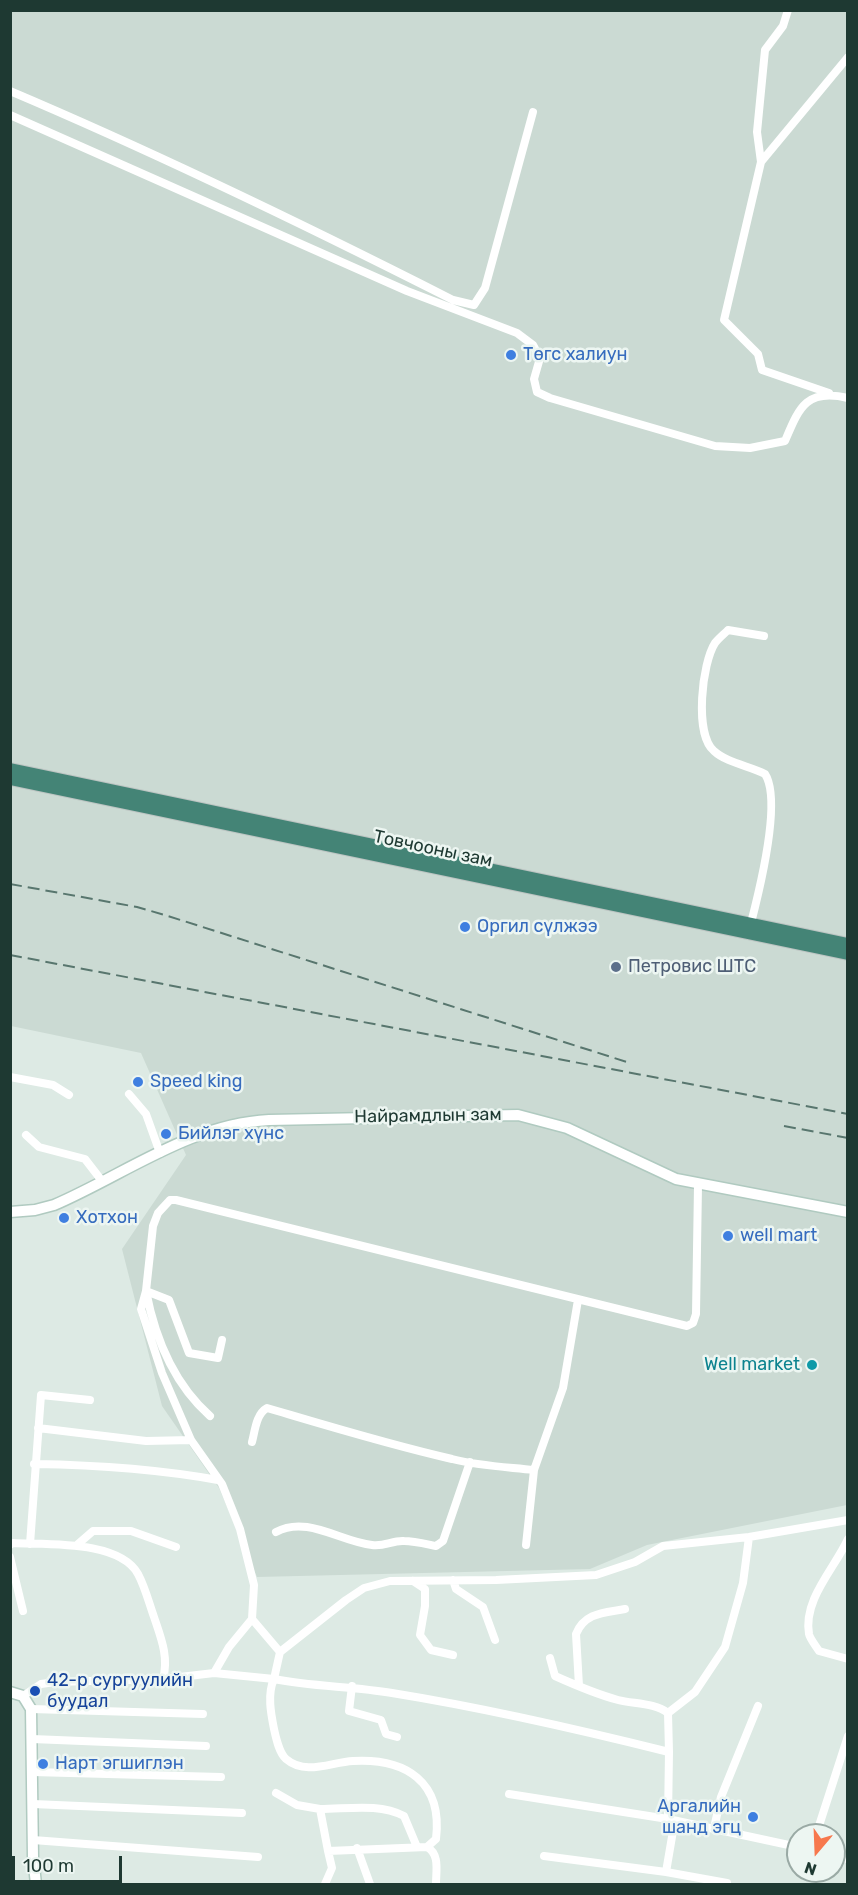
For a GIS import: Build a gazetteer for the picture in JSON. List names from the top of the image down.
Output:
{
  "streets": {
    "highway": ["Товчооны зам"],
    "main road": ["Найрамдлын зам"]
  },
  "places": [
    "Төгс халиун",
    "Оргил сүлжээ",
    "Петровис ШТС",
    "Speed king",
    "Бийлэг хүнс",
    "Хотхон",
    "well mart",
    "Well market",
    "42-р сургуулийн буудал",
    "Нарт эгшиглэн",
    "Аргалийн шанд эгц"
  ],
  "scale_bar": "100 m",
  "north": "bottom"
}
